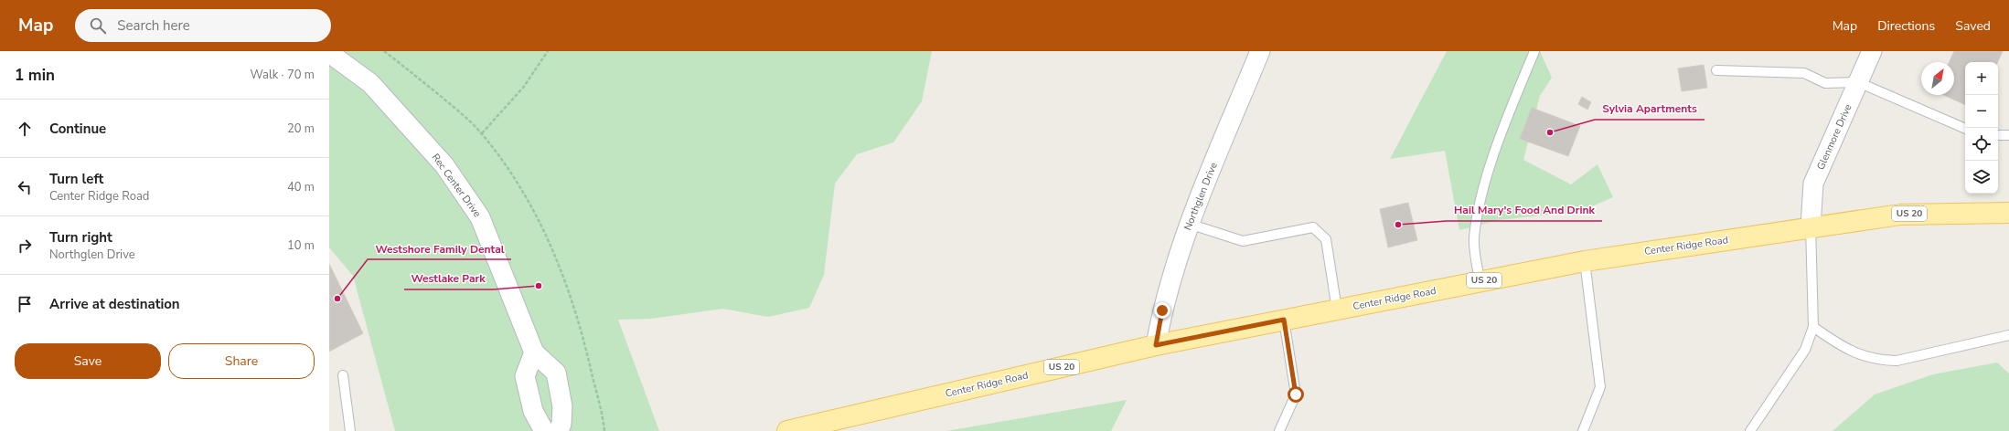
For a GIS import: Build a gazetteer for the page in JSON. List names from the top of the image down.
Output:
{
  "streets": {
    "main road": ["US 20", "Center Ridge Road"],
    "street": ["Glenmore Drive", "Rec Center Drive", "Northglen Drive"]
  },
  "crossings": [
    ["Glenmore Drive", "Center Ridge Road"],
    ["Northglen Drive", "Center Ridge Road"]
  ],
  "places": [
    "Sylvia Apartments",
    "Hail Mary's Food And Drink",
    "Westlake Park",
    "Westshore Family Dental"
  ],
  "north": "top right",
  "page": {
    "header": "Map",
    "search": "Search here",
    "nav": ["Map", "Directions", "Saved"],
    "heading": ["1 min", "Walk · 70 m"],
    "map_buttons": ["+", "−"],
    "list": [
      ["Continue", "20 m"],
      ["Turn left", "Center Ridge Road", "40 m"],
      ["Turn right", "Northglen Drive", "10 m"],
      "Arrive at destination"
    ],
    "buttons": ["Save", "Share"]
  }
}
